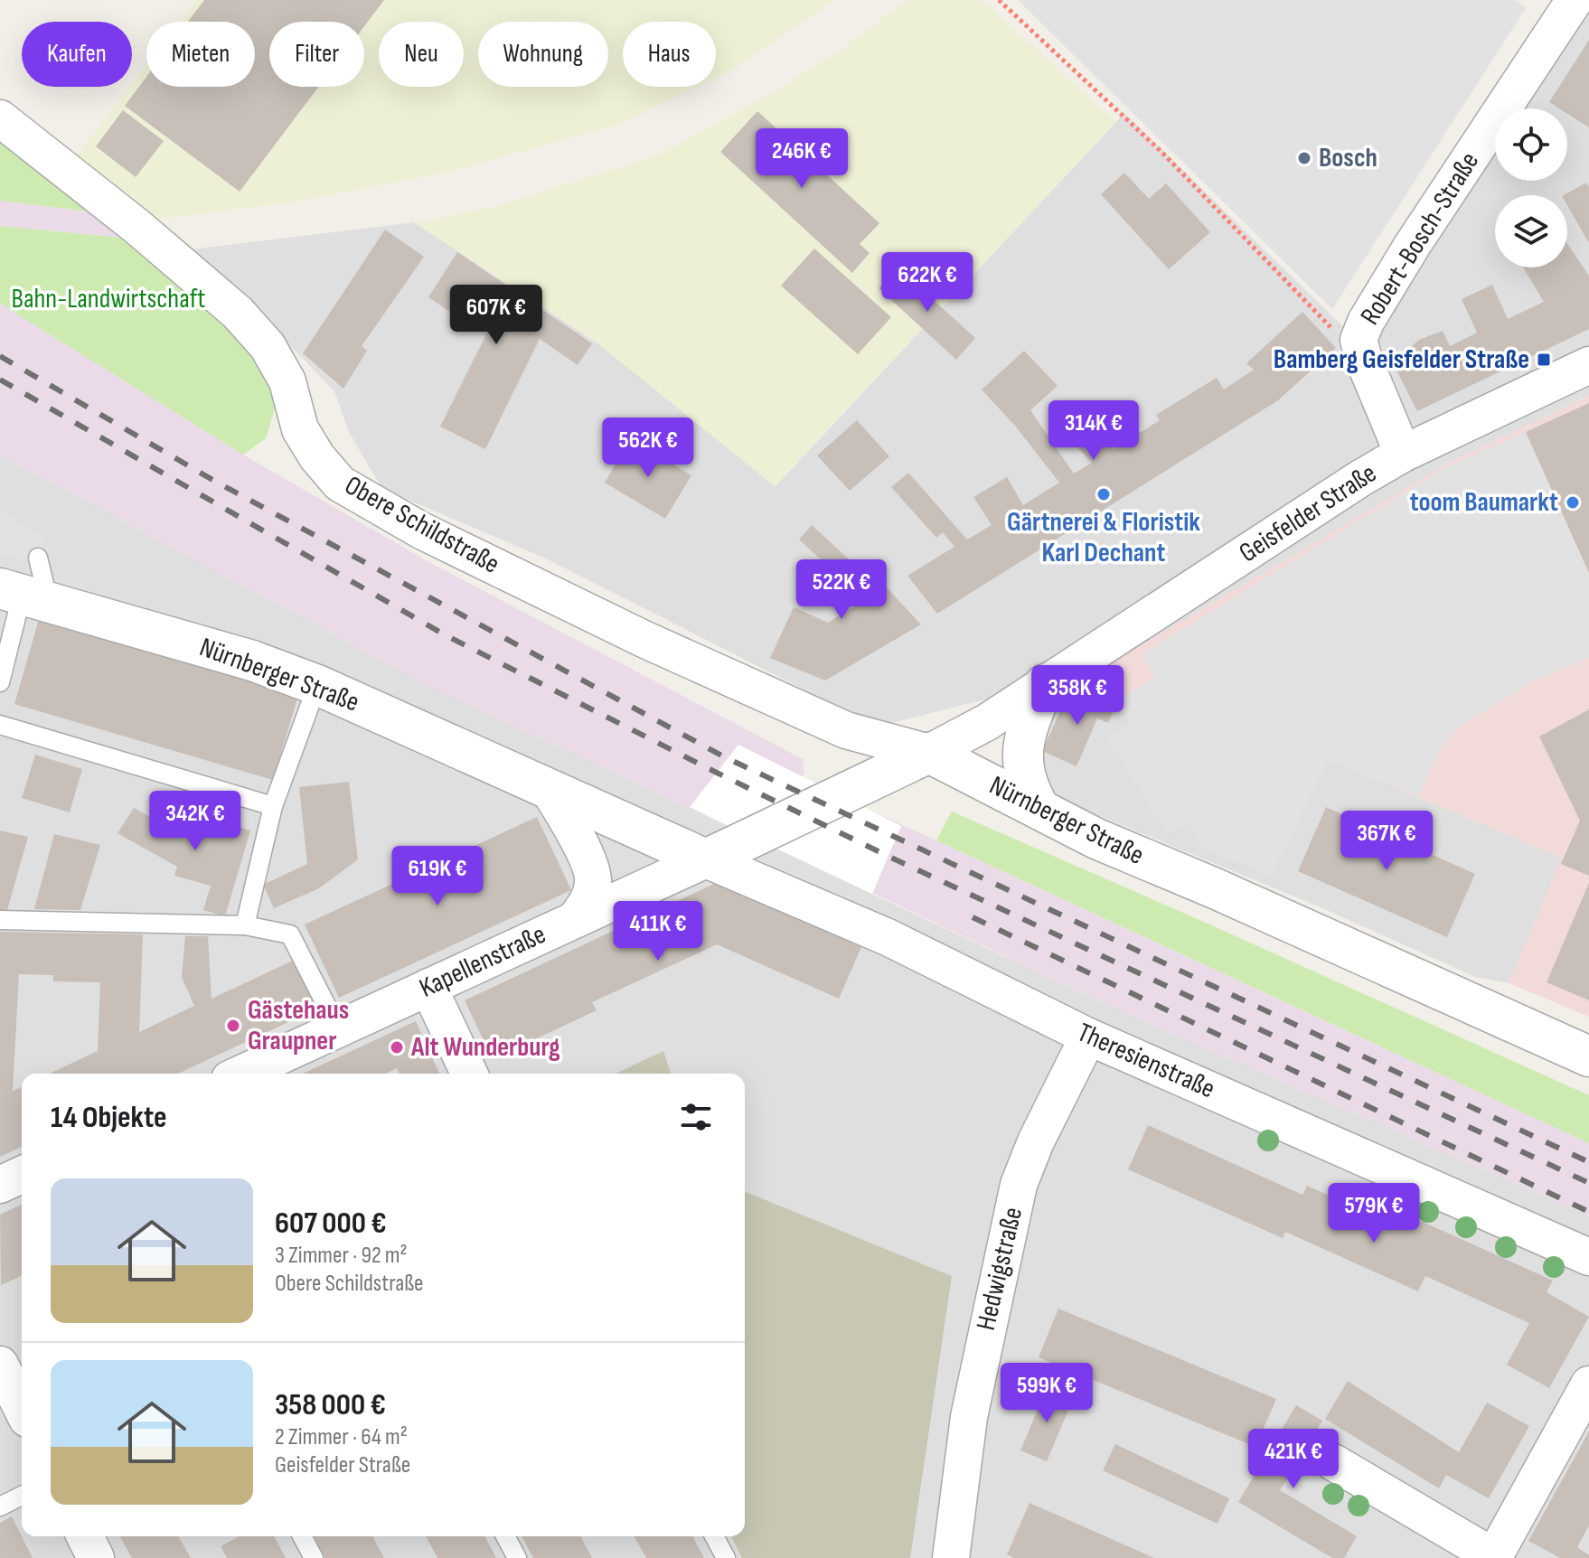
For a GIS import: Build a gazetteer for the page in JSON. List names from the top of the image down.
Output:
{
  "streets": {
    "street": [
      "Robert-Bosch-Straße",
      "Geisfelder Straße",
      "Obere Schildstraße",
      "Nürnberger Straße",
      "Kapellenstraße",
      "Theresienstraße",
      "Hedwigstraße"
    ]
  },
  "crossings": [
    ["Robert-Bosch-Straße", "Geisfelder Straße"],
    ["Geisfelder Straße", "Obere Schildstraße"],
    ["Geisfelder Straße", "Nürnberger Straße"],
    ["Obere Schildstraße", "Nürnberger Straße"],
    ["Nürnberger Straße", "Kapellenstraße"],
    ["Nürnberger Straße", "Theresienstraße"],
    ["Kapellenstraße", "Theresienstraße"],
    ["Theresienstraße", "Hedwigstraße"]
  ],
  "parks": ["Bahn-Landwirtschaft"],
  "places": {
    "other": [
      "Bosch",
      "Gärtnerei & Floristik Karl Dechant",
      "toom Baumarkt",
      "Gästehaus Graupner",
      "Alt Wunderburg"
    ],
    "transit": ["Bamberg Geisfelder Straße"]
  },
  "page": {
    "chip": [
      "Kaufen",
      "Mieten",
      "Filter",
      "Neu",
      "Wohnung",
      "Haus"
    ],
    "price": [
      "246K €",
      "622K €",
      "607K €",
      "314K €",
      "562K €",
      "522K €",
      "358K €",
      "342K €",
      "367K €",
      "619K €",
      "411K €",
      "579K €",
      "599K €",
      "421K €"
    ],
    "heading": "14 Objekte",
    "list": [
      {
        "name": "607 000 €",
        "note": "3 Zimmer · 92 m² · Obere Schildstraße"
      },
      {
        "name": "358 000 €",
        "note": "2 Zimmer · 64 m² · Geisfelder Straße"
      }
    ]
  }
}
